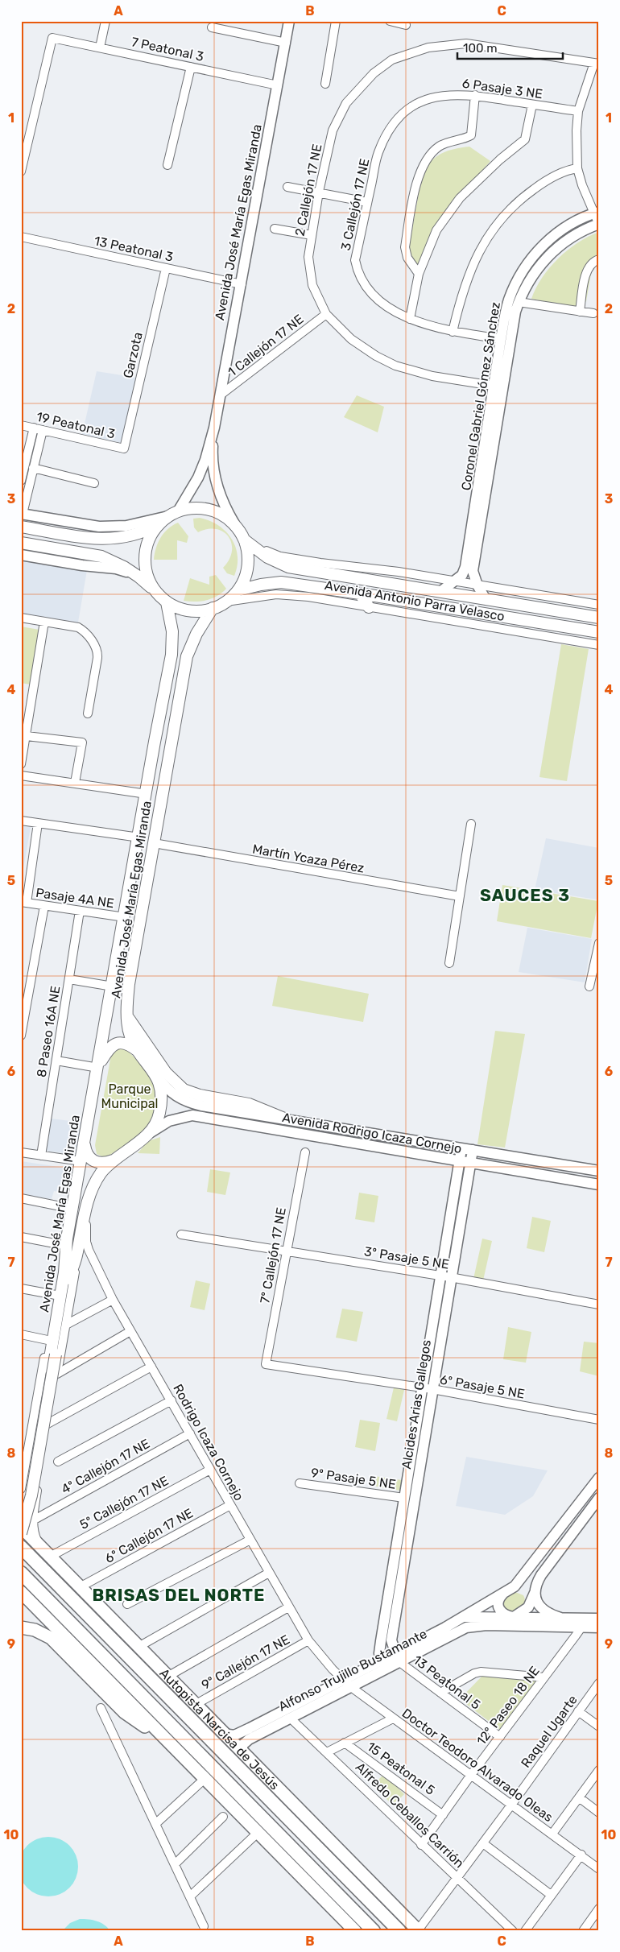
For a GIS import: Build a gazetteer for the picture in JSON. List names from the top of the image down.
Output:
{
  "streets": {
    "highway": ["Autopista Narcisa de Jesús"],
    "main road": ["Avenida José María Egas Miranda", "Avenida Antonio Parra Velasco"],
    "street": [
      "7 Peatonal 3",
      "6 Pasaje 3 NE",
      "2 Callejón 17 NE",
      "3 Callejón 17 NE",
      "13 Peatonal 3",
      "1 Callejón 17 NE",
      "Garzota",
      "Coronel Gabriel Gómez Sánchez",
      "19 Peatonal 3",
      "Martín Ycaza Pérez",
      "Pasaje 4A NE",
      "8 Paseo 16A NE",
      "Avenida Rodrigo Icaza Cornejo",
      "7º Callejón 17 NE",
      "3º Pasaje 5 NE",
      "6º Pasaje 5 NE",
      "Alcides Arias Gallegos",
      "Rodrigo Icaza Cornejo",
      "4º Callejón 17 NE",
      "9º Pasaje 5 NE",
      "5º Callejón 17 NE",
      "6º Callejón 17 NE",
      "9º Callejón 17 NE",
      "Alfonso Trujillo Bustamante",
      "13 Peatonal 5",
      "12° Paseo 18 NE",
      "Raquel Ugarte",
      "Doctor Teodoro Alvarado Oleas",
      "15 Peatonal 5",
      "Alfredo Ceballos Carrión"
    ]
  },
  "crossings": [
    ["7 Peatonal 3", "Avenida José María Egas Miranda"],
    ["6 Pasaje 3 NE", "3 Callejón 17 NE"],
    ["2 Callejón 17 NE", "1 Callejón 17 NE"],
    ["2 Callejón 17 NE", "Coronel Gabriel Gómez Sánchez"],
    ["Avenida José María Egas Miranda", "13 Peatonal 3"],
    ["Avenida José María Egas Miranda", "1 Callejón 17 NE"],
    ["Avenida José María Egas Miranda", "Avenida Antonio Parra Velasco"],
    ["Avenida José María Egas Miranda", "Martín Ycaza Pérez"],
    ["Avenida José María Egas Miranda", "Pasaje 4A NE"],
    ["Avenida José María Egas Miranda", "Avenida Rodrigo Icaza Cornejo"],
    ["Avenida José María Egas Miranda", "Rodrigo Icaza Cornejo"],
    ["13 Peatonal 3", "Garzota"],
    ["Garzota", "19 Peatonal 3"],
    ["Coronel Gabriel Gómez Sánchez", "Avenida Antonio Parra Velasco"],
    ["Pasaje 4A NE", "8 Paseo 16A NE"],
    ["Avenida Rodrigo Icaza Cornejo", "Alcides Arias Gallegos"],
    ["7º Callejón 17 NE", "3º Pasaje 5 NE"],
    ["7º Callejón 17 NE", "6º Pasaje 5 NE"],
    ["3º Pasaje 5 NE", "Alcides Arias Gallegos"],
    ["6º Pasaje 5 NE", "Alcides Arias Gallegos"],
    ["Alcides Arias Gallegos", "9º Pasaje 5 NE"],
    ["Alcides Arias Gallegos", "Alfonso Trujillo Bustamante"],
    ["Alcides Arias Gallegos", "13 Peatonal 5"],
    ["Rodrigo Icaza Cornejo", "4º Callejón 17 NE"],
    ["Rodrigo Icaza Cornejo", "5º Callejón 17 NE"],
    ["Rodrigo Icaza Cornejo", "6º Callejón 17 NE"],
    ["Rodrigo Icaza Cornejo", "9º Callejón 17 NE"],
    ["Rodrigo Icaza Cornejo", "Alfonso Trujillo Bustamante"],
    ["Rodrigo Icaza Cornejo", "Doctor Teodoro Alvarado Oleas"],
    ["5º Callejón 17 NE", "Autopista Narcisa de Jesús"],
    ["6º Callejón 17 NE", "Autopista Narcisa de Jesús"],
    ["9º Callejón 17 NE", "Autopista Narcisa de Jesús"],
    ["Alfonso Trujillo Bustamante", "13 Peatonal 5"],
    ["Alfonso Trujillo Bustamante", "12° Paseo 18 NE"],
    ["Alfonso Trujillo Bustamante", "Autopista Narcisa de Jesús"],
    ["Alfonso Trujillo Bustamante", "Doctor Teodoro Alvarado Oleas"],
    ["Alfonso Trujillo Bustamante", "Alfredo Ceballos Carrión"],
    ["13 Peatonal 5", "12° Paseo 18 NE"],
    ["12° Paseo 18 NE", "Doctor Teodoro Alvarado Oleas"],
    ["12° Paseo 18 NE", "15 Peatonal 5"],
    ["12° Paseo 18 NE", "Alfredo Ceballos Carrión"],
    ["Autopista Narcisa de Jesús", "Raquel Ugarte"],
    ["Raquel Ugarte", "Doctor Teodoro Alvarado Oleas"],
    ["Raquel Ugarte", "Alfredo Ceballos Carrión"]
  ],
  "districts": ["SAUCES 3", "BRISAS DEL NORTE"],
  "parks": ["Parque Municipal"],
  "scale_bar": "100 m",
  "grid": {
    "columns": ["A", "B", "C"],
    "rows": [
      "1",
      "2",
      "3",
      "4",
      "5",
      "6",
      "7",
      "8",
      "9",
      "10"
    ]
  }
}
